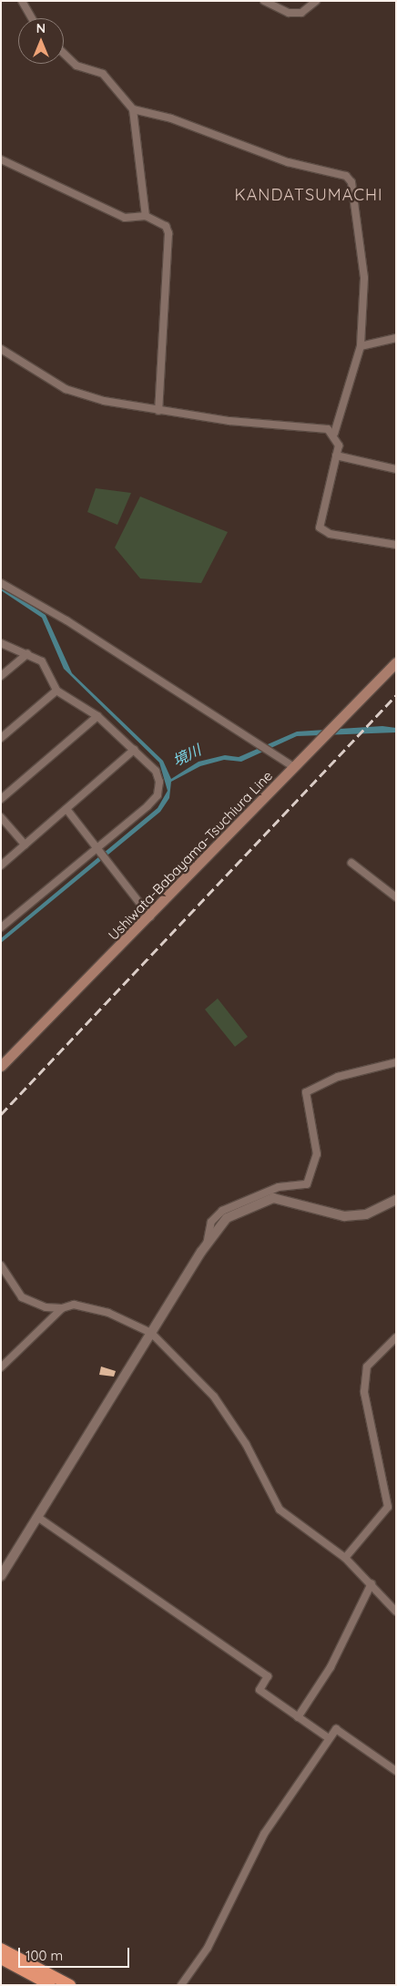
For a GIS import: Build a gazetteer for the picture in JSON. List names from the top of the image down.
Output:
{
  "streets": {
    "main road": ["Ushiwata-Babayama-Tsuchiura Line"]
  },
  "districts": ["KANDATSUMACHI"],
  "water": ["境川"],
  "scale_bar": "100 m",
  "north": "top"
}
